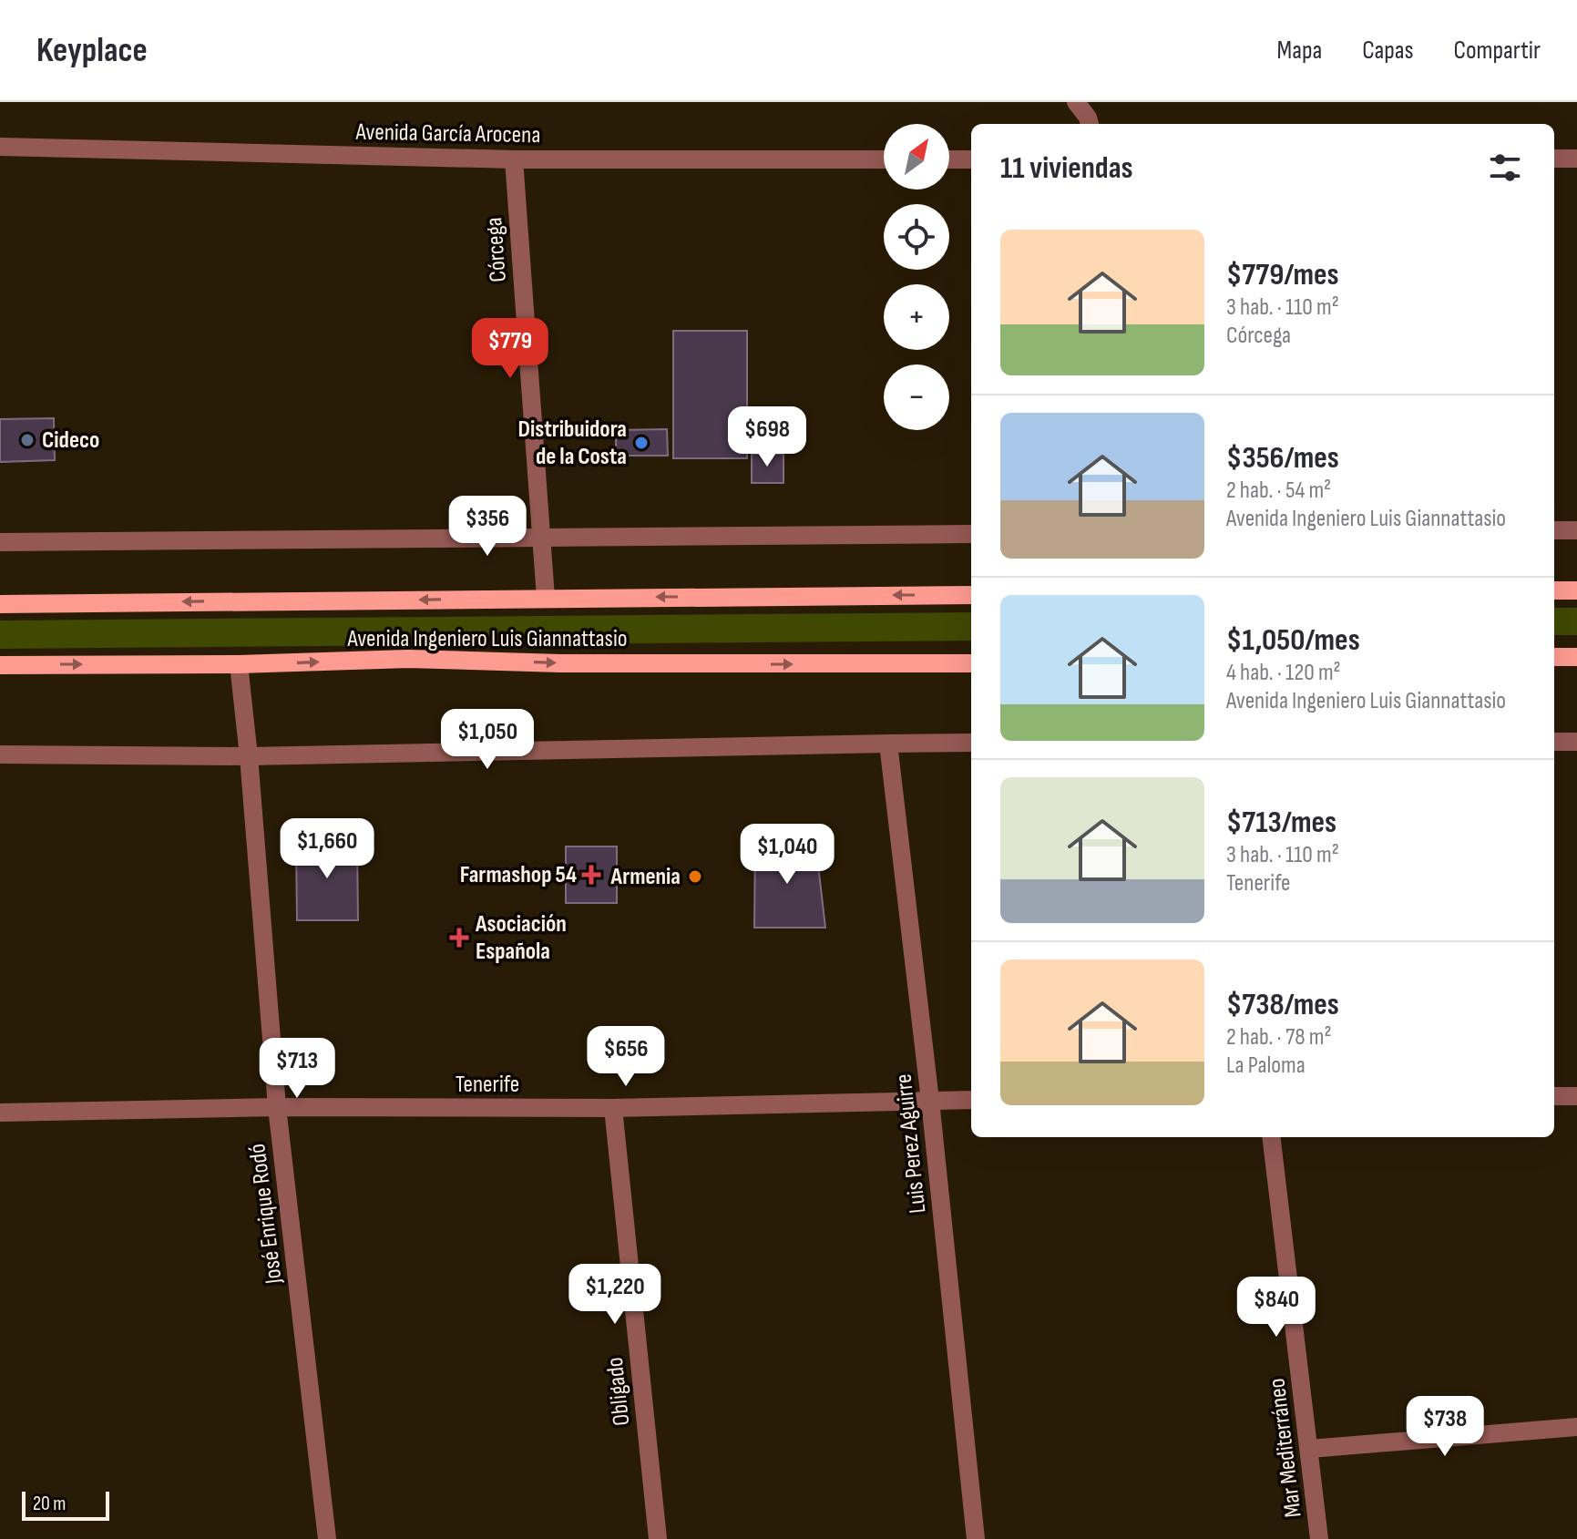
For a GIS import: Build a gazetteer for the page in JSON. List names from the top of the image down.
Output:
{
  "streets": {
    "main road": ["Avenida Ingeniero Luis Giannattasio"],
    "street": [
      "Avenida García Arocena",
      "Córcega",
      "Tenerife",
      "Luis Perez Aguirre",
      "José Enrique Rodó",
      "Obligado",
      "Mar Mediterráneo"
    ]
  },
  "crossings": [
    ["Avenida García Arocena", "Córcega"],
    ["Córcega", "Avenida Ingeniero Luis Giannattasio"],
    ["Avenida Ingeniero Luis Giannattasio", "José Enrique Rodó"],
    ["Tenerife", "Luis Perez Aguirre"],
    ["Tenerife", "José Enrique Rodó"],
    ["Tenerife", "Obligado"]
  ],
  "places": {
    "other": ["Cideco", "Distribuidora de la Costa", "Armenia"],
    "health": ["Farmashop 54", "Asociación Española"]
  },
  "scale_bar": "20 m",
  "north": "top right",
  "page": {
    "header": "Keyplace",
    "nav": ["Mapa", "Capas", "Compartir"],
    "map_buttons": ["+", "−"],
    "heading": "11 viviendas",
    "list": [
      {
        "name": "$779/mes",
        "note": "3 hab. · 110 m² · Córcega"
      },
      {
        "name": "$356/mes",
        "note": "2 hab. · 54 m² · Avenida Ingeniero Luis Giannattasio"
      },
      {
        "name": "$1,050/mes",
        "note": "4 hab. · 120 m² · Avenida Ingeniero Luis Giannattasio"
      },
      {
        "name": "$713/mes",
        "note": "3 hab. · 110 m² · Tenerife"
      },
      {
        "name": "$738/mes",
        "note": "2 hab. · 78 m² · La Paloma"
      }
    ],
    "price": [
      "$779",
      "$698",
      "$356",
      "$1,050",
      "$1,660",
      "$1,040",
      "$656",
      "$713",
      "$1,220",
      "$840",
      "$738"
    ],
    "scale": "20 m"
  }
}
